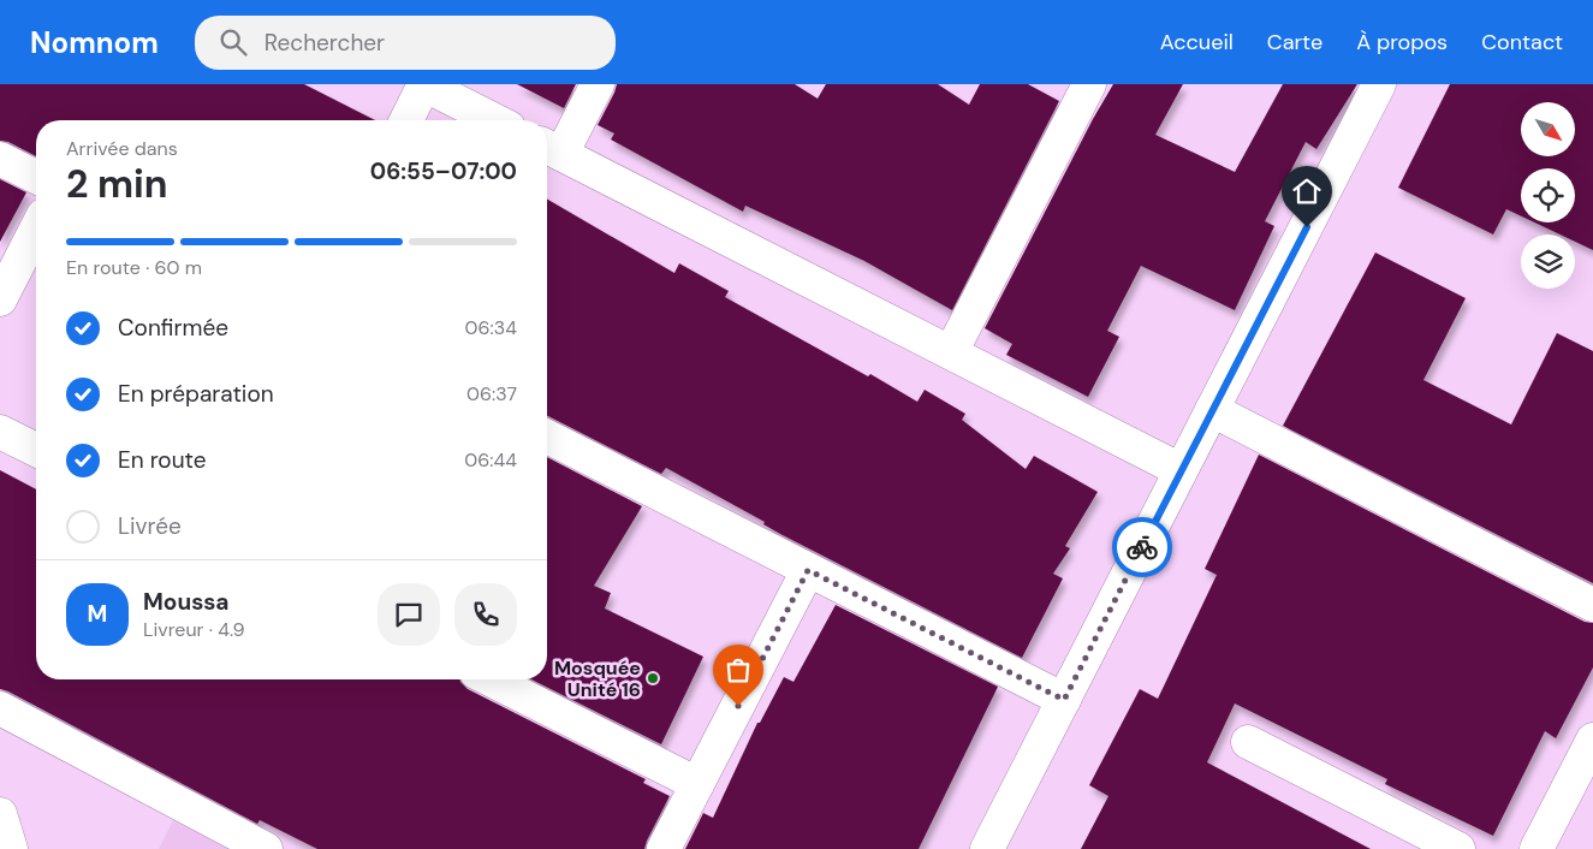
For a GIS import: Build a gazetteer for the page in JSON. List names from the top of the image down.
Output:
{
  "places": ["Mosquée Unité 16"],
  "north": "bottom right",
  "page": {
    "header": "Nomnom",
    "search": "Rechercher",
    "nav": [
      "Accueil",
      "Carte",
      "À propos",
      "Contact"
    ],
    "heading": ["2 min", "Arrivée dans", "06:55–07:00"],
    "panel": ["Moussa", "Livreur · 4.9"],
    "bar": "En route · 60 m",
    "list": [
      ["Confirmée", "06:34"],
      ["En préparation", "06:37"],
      ["En route", "06:44"],
      "Livrée"
    ],
    "round": "M"
  }
}
